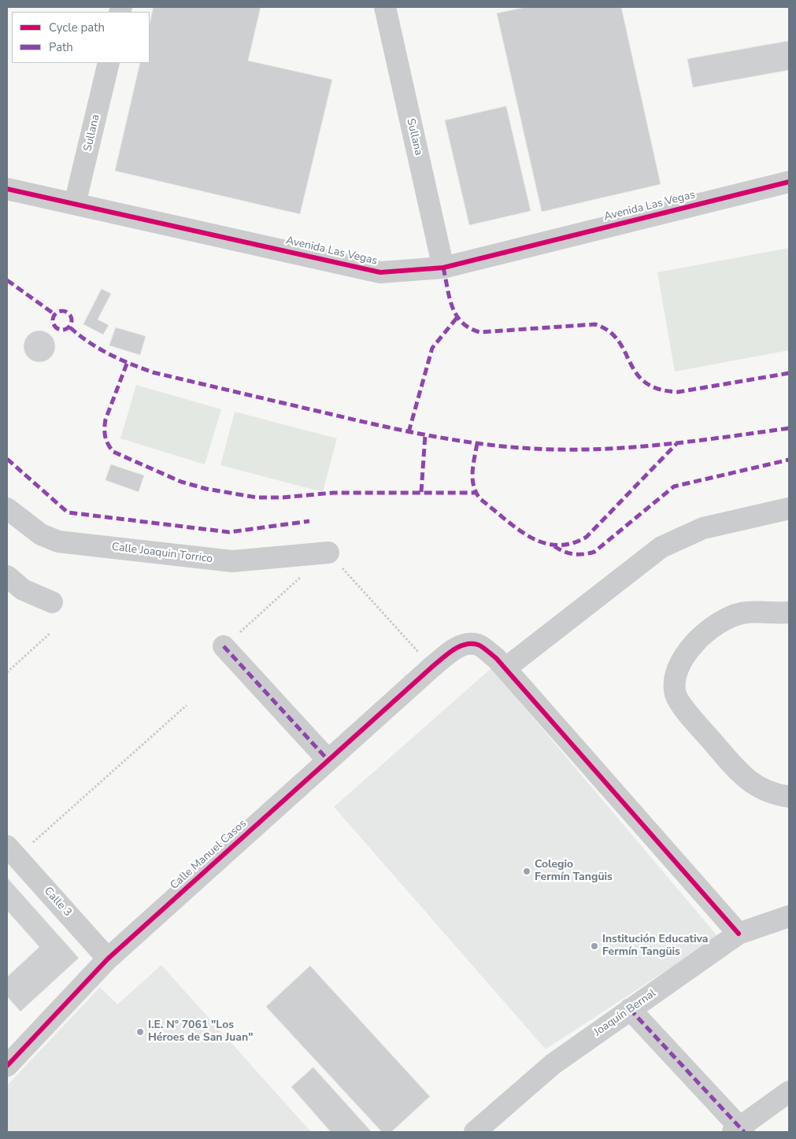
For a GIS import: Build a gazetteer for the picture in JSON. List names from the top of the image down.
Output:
{
  "streets": {
    "street": [
      "Sullana",
      "Avenida Las Vegas",
      "Calle Joaquin Torrico",
      "Calle Manuel Casos",
      "Calle 3",
      "Joaquín Bernal"
    ]
  },
  "crossings": [
    ["Sullana", "Avenida Las Vegas"],
    ["Calle Manuel Casos", "Calle 3"],
    ["Calle Manuel Casos", "Joaquín Bernal"]
  ],
  "places": ["Colegio Fermín Tangüis", "Institución Educativa Fermín Tangüis", "I.E. N° 7061 \"Los Héroes de San Juan\""],
  "legend": ["Cycle path", "Path"]
}
